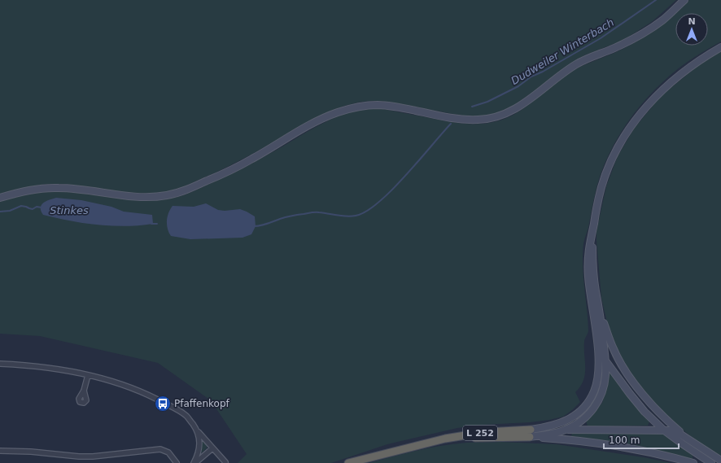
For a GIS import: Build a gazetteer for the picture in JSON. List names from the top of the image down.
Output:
{
  "streets": {
    "highway": ["L 252"]
  },
  "water": ["Dudweiler Winterbach", "Stinkes"],
  "places": {
    "bus stop": ["Pfaffenkopf"]
  },
  "scale_bar": "100 m",
  "north": "top"
}
